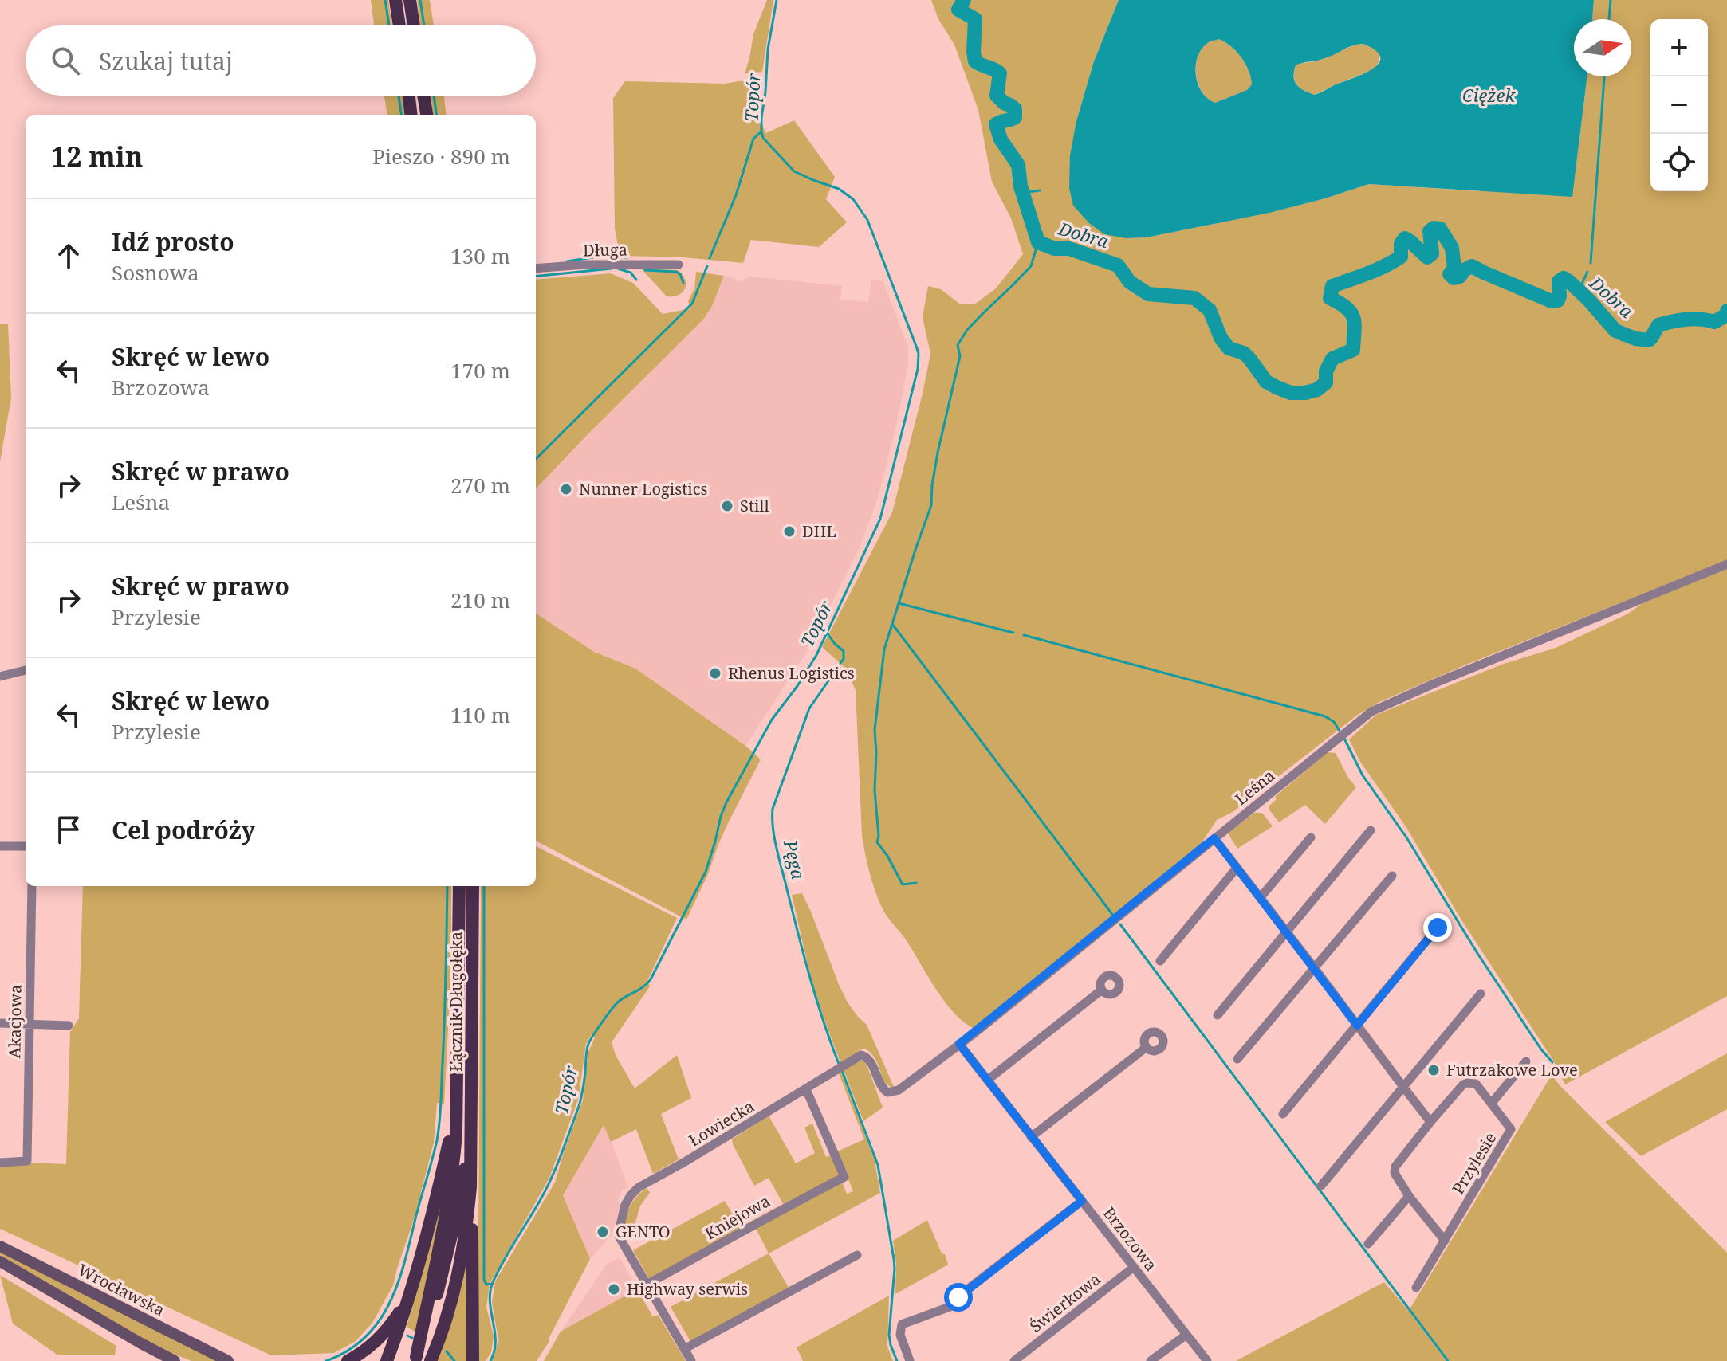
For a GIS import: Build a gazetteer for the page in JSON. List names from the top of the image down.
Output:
{
  "streets": {
    "main road": ["Łącznik Długołęka", "Wrocławska"],
    "street": [
      "Długa",
      "Leśna",
      "Akacjowa",
      "Łowiecka",
      "Przylesie",
      "Kniejowa",
      "Brzozowa",
      "Świerkowa"
    ]
  },
  "crossings": [
    ["Leśna", "Łowiecka"],
    ["Leśna", "Brzozowa"],
    ["Łowiecka", "Kniejowa"],
    ["Brzozowa", "Świerkowa"]
  ],
  "water": [
    "Ciężek",
    "Topór",
    "Dobra",
    "Pęga"
  ],
  "places": [
    "Nunner Logistics",
    "Still",
    "DHL",
    "Rhenus Logistics",
    "Futrzakowe Love",
    "GENTO",
    "Highway serwis"
  ],
  "north": "right",
  "page": {
    "map_buttons": ["+", "−"],
    "search": "Szukaj tutaj",
    "heading": ["12 min", "Pieszo · 890 m"],
    "list": [
      ["Idź prosto", "Sosnowa", "130 m"],
      ["Skręć w lewo", "Brzozowa", "170 m"],
      ["Skręć w prawo", "Leśna", "270 m"],
      ["Skręć w prawo", "Przylesie", "210 m"],
      ["Skręć w lewo", "Przylesie", "110 m"],
      "Cel podróży"
    ]
  }
}
